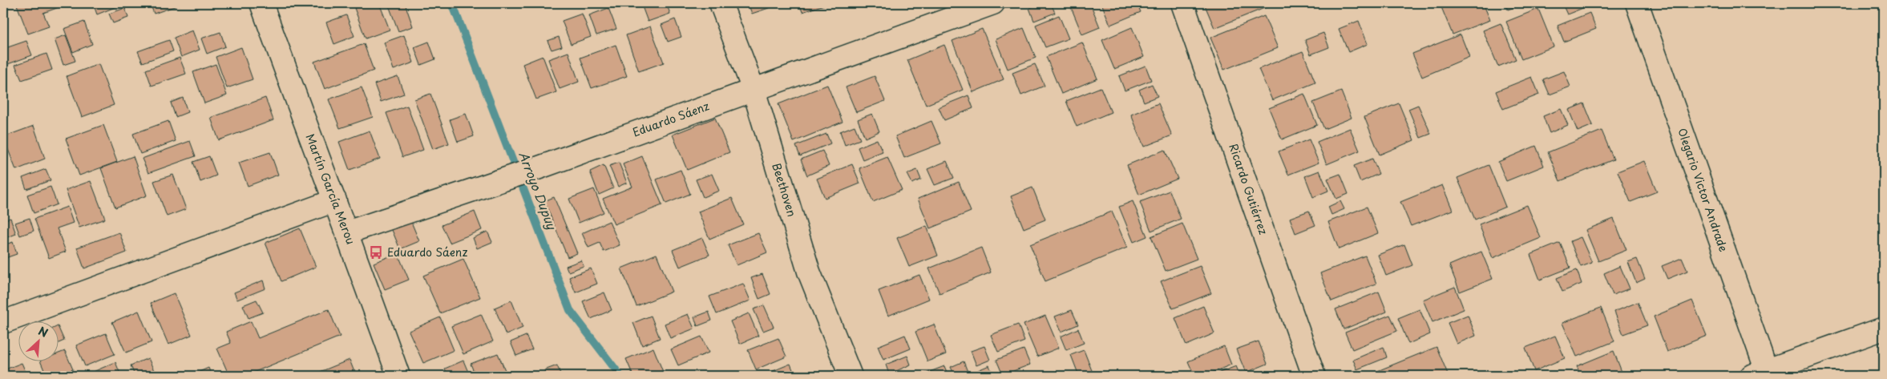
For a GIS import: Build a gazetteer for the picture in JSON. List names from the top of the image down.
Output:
{
  "streets": {
    "street": [
      "Eduardo Sáenz",
      "Martín García Merou",
      "Ricardo Gutiérrez",
      "Beethoven",
      "Olegario Victor Andrade"
    ]
  },
  "crossings": [
    ["Eduardo Sáenz", "Martín García Merou"],
    ["Eduardo Sáenz", "Beethoven"]
  ],
  "water": ["Arroyo Dupuy"],
  "places": {
    "bus stop": ["Eduardo Sáenz"]
  },
  "north": "top right"
}
